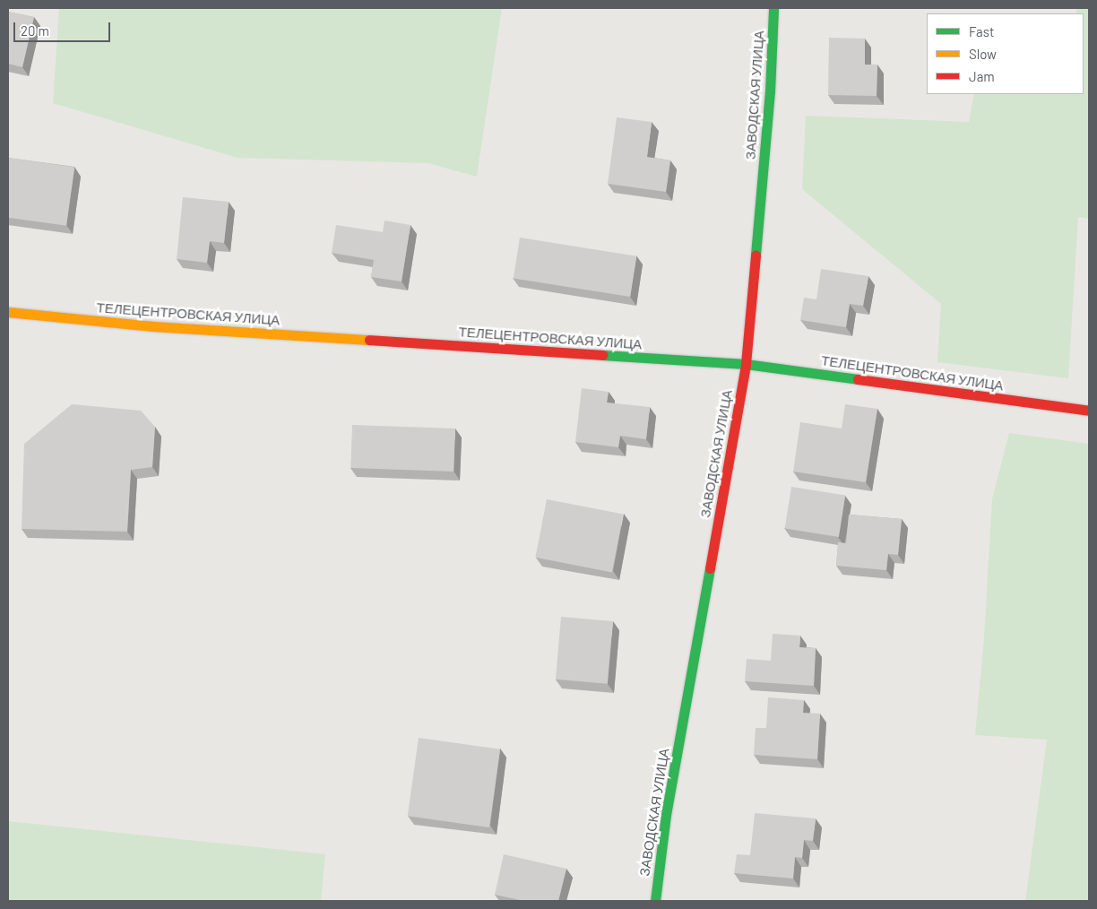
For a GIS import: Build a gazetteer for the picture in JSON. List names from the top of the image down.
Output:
{
  "streets": {
    "street": ["ЗАВОДСКАЯ УЛИЦА", "ТЕЛЕЦЕНТРОВСКАЯ УЛИЦА"]
  },
  "crossings": [
    ["ЗАВОДСКАЯ УЛИЦА", "ТЕЛЕЦЕНТРОВСКАЯ УЛИЦА"]
  ],
  "legend": ["Fast", "Slow", "Jam"],
  "scale_bar": "20 m"
}
